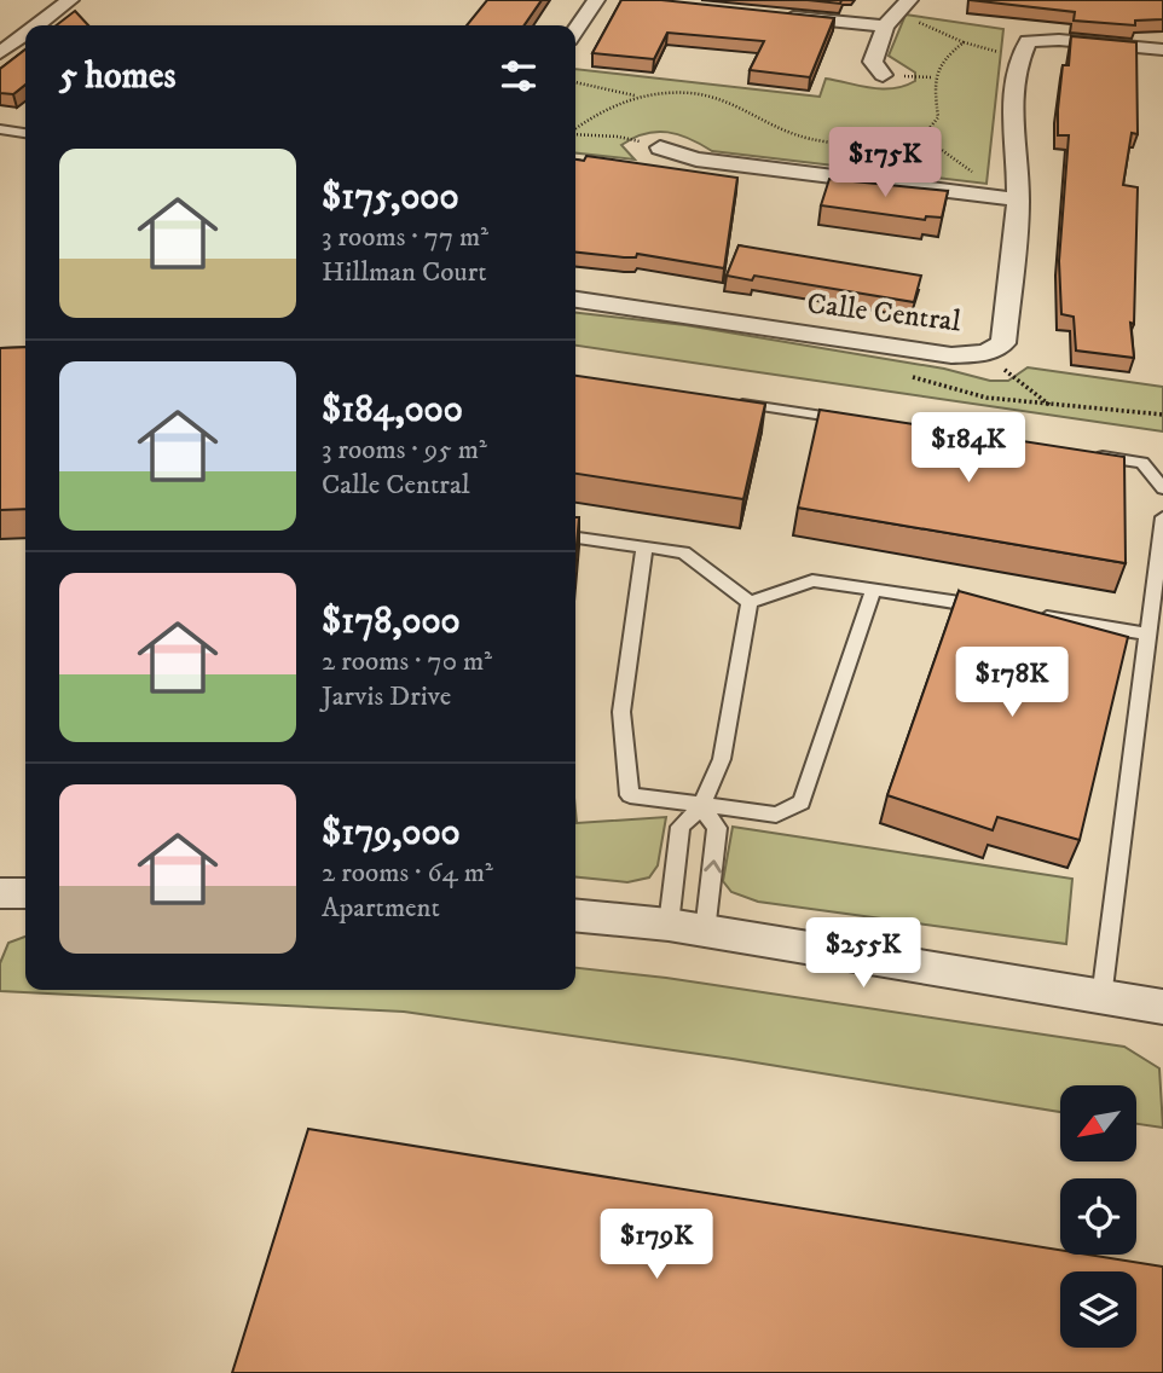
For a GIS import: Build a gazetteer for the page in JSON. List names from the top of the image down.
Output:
{
  "streets": {
    "street": ["Calle Central"]
  },
  "north": "bottom left",
  "page": {
    "heading": "5 homes",
    "price": [
      "$175K",
      "$184K",
      "$178K",
      "$255K",
      "$179K"
    ],
    "list": [
      {
        "name": "$175,000",
        "note": "3 rooms · 77 m² · Hillman Court"
      },
      {
        "name": "$184,000",
        "note": "3 rooms · 95 m² · Calle Central"
      },
      {
        "name": "$178,000",
        "note": "2 rooms · 70 m² · Jarvis Drive"
      },
      {
        "name": "$179,000",
        "note": "2 rooms · 64 m² · Apartment"
      }
    ]
  }
}
